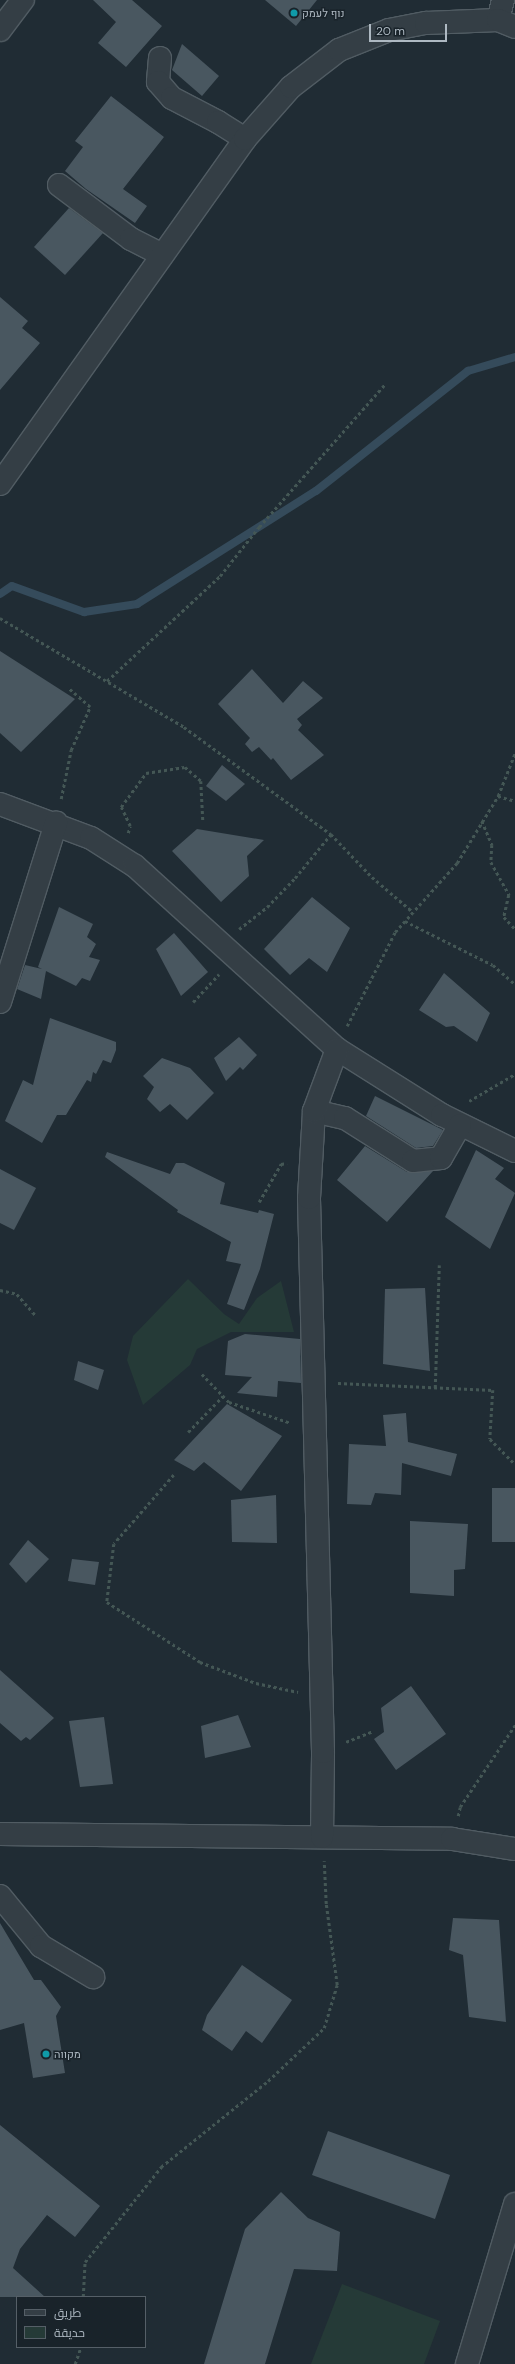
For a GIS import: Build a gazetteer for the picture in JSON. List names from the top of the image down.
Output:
{
  "places": ["נוף לעמק", "מקווה"],
  "legend": ["طريق", "حديقة"],
  "scale_bar": "20 m"
}
